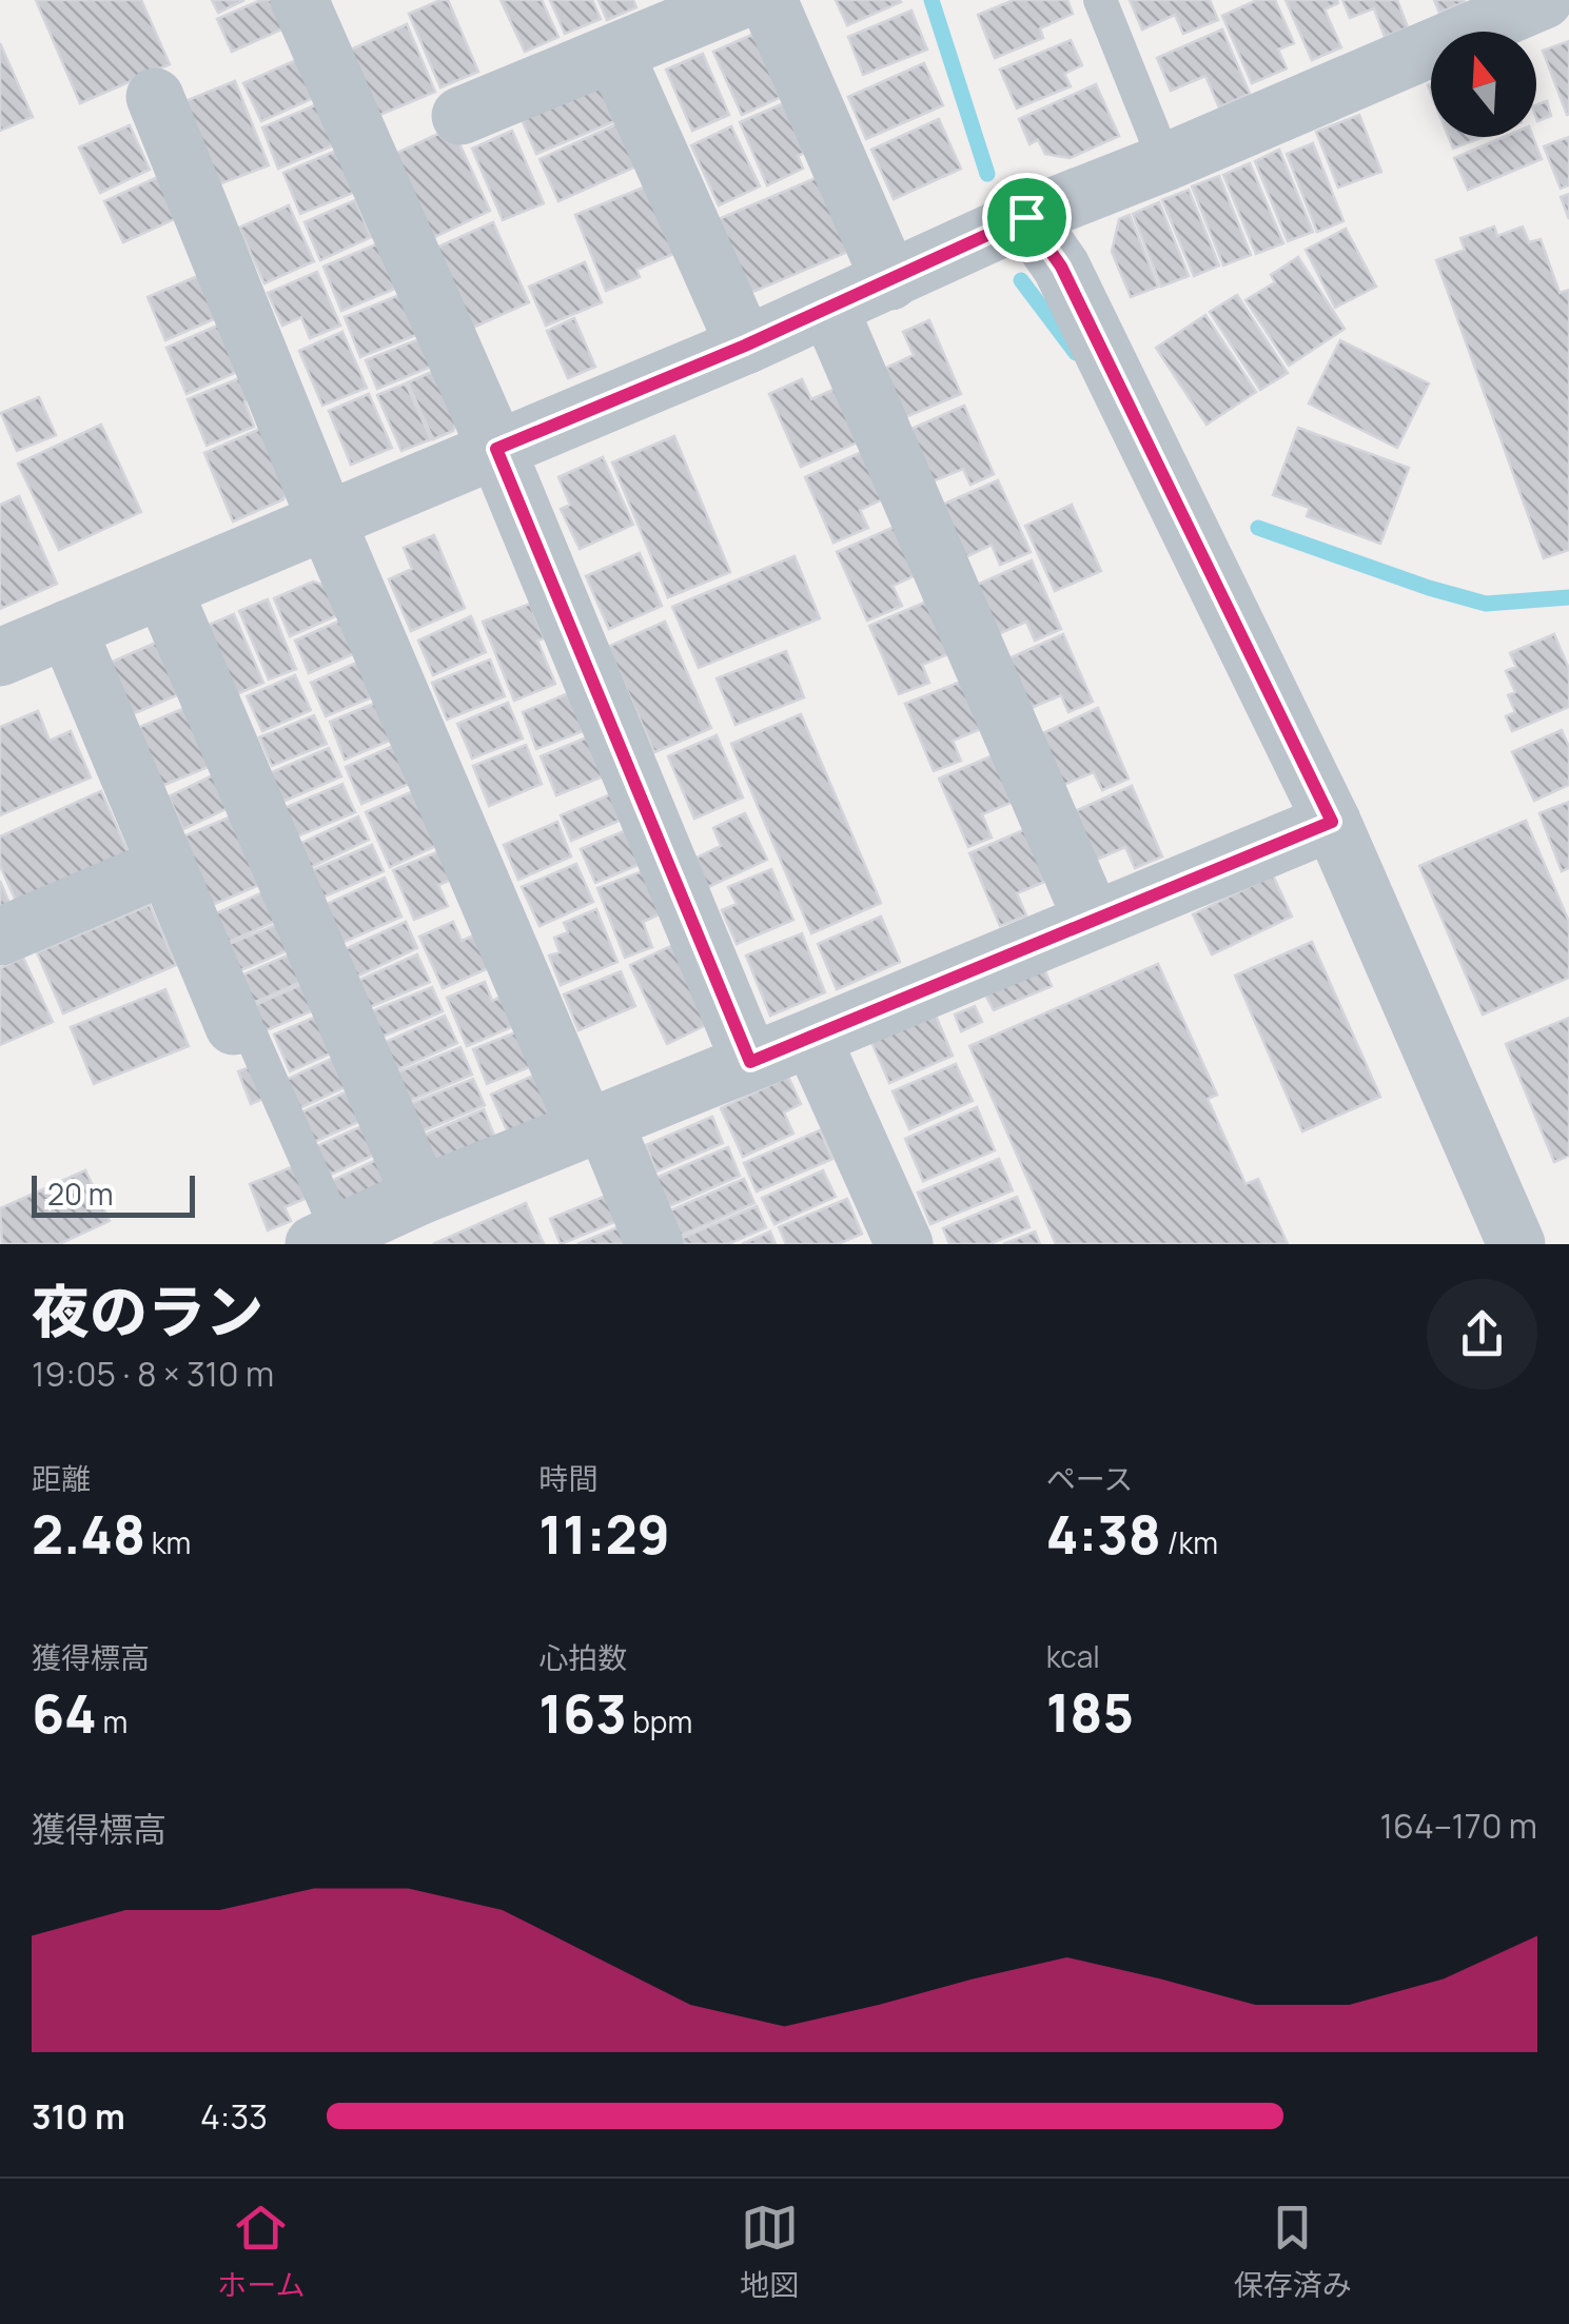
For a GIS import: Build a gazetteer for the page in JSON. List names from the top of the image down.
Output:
{
  "scale_bar": "20 m",
  "north": "top",
  "page": {
    "scale": "20 m",
    "heading": ["夜のラン", "19:05 · 8 × 310 m"],
    "stats": [
      ["距離", "2.48 km"],
      ["時間", "11:29"],
      ["ペース", "4:38 /km"],
      ["獲得標高", "64 m"],
      ["心拍数", "163 bpm"],
      ["kcal", "185"]
    ],
    "chart": ["獲得標高", "164–170 m"],
    "list": [
      {
        "name": "310 m",
        "note": "4:33"
      }
    ],
    "tabs": ["ホーム", "地図", "保存済み"]
  }
}
